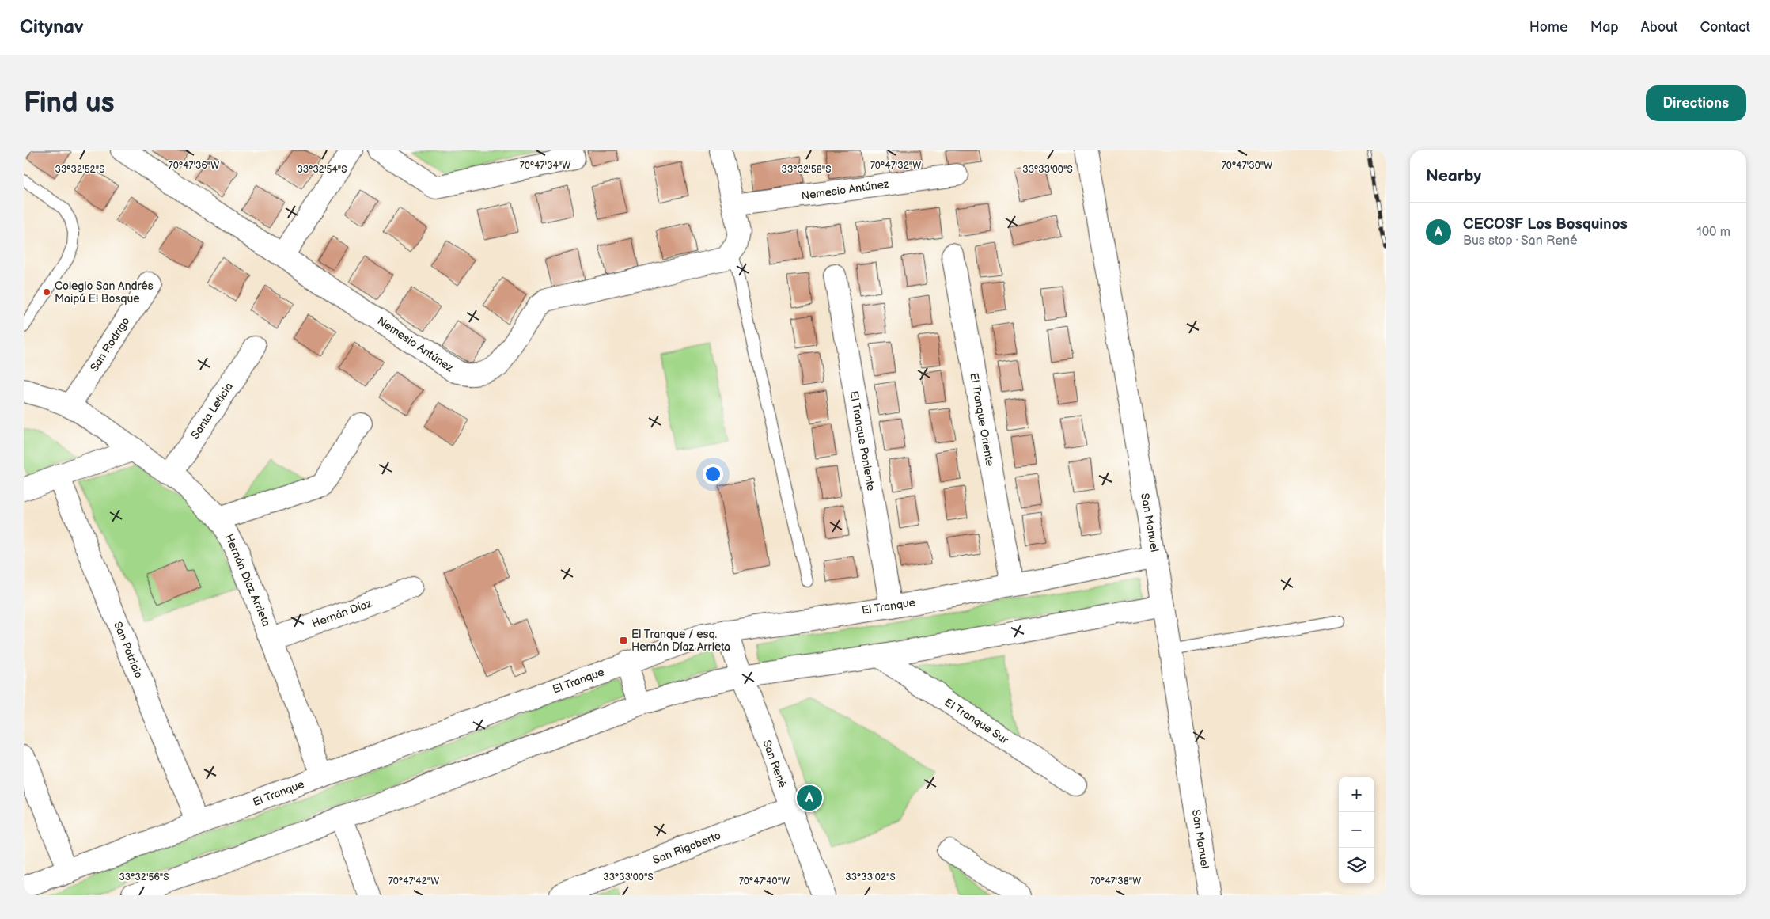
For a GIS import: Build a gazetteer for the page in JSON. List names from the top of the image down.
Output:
{
  "streets": {
    "street": [
      "Nemesio Antúnez",
      "San Rodrigo",
      "Santa Leticia",
      "El Tranque Oriente",
      "El Tranque Poniente",
      "San Manuel",
      "Hernán Díaz Arrieta",
      "El Tranque",
      "Hernán Díaz",
      "San Patricio",
      "El Tranque Sur",
      "San René",
      "San Rigoberto"
    ]
  },
  "crossings": [
    ["San Rodrigo", "Hernán Díaz Arrieta"],
    ["Santa Leticia", "Hernán Díaz Arrieta"],
    ["El Tranque Oriente", "El Tranque"],
    ["El Tranque Poniente", "El Tranque"],
    ["San Manuel", "El Tranque"],
    ["Hernán Díaz Arrieta", "El Tranque"],
    ["Hernán Díaz Arrieta", "Hernán Díaz"],
    ["El Tranque", "San Patricio"],
    ["El Tranque", "San René"],
    ["San René", "San Rigoberto"]
  ],
  "places": {
    "other": ["Colegio San Andrés Maipú El Bosque"],
    "transit": ["El Tranque / esq. Hernán Díaz Arrieta"]
  },
  "page": {
    "header": "Citynav",
    "nav": [
      "Home",
      "Map",
      "About",
      "Contact"
    ],
    "buttons": "Directions",
    "title": "Find us",
    "heading": "Nearby",
    "list": [
      {
        "mark": "A",
        "name": "CECOSF Los Bosquinos",
        "note": "Bus stop · San René",
        "value": "100 m"
      }
    ],
    "map_buttons": ["+", "−"],
    "pins": "A"
  },
  "coordinates": [
    "70°47'36\"W",
    "70°47'34\"W",
    "70°47'30\"W",
    "70°47'32\"W",
    "33°32'52\"S",
    "33°32'58\"S",
    "33°33'00\"S",
    "33°32'54\"S",
    "33°32'56\"S",
    "33°33'02\"S",
    "70°47'42\"W",
    "70°47'40\"W",
    "70°47'38\"W"
  ]
}
